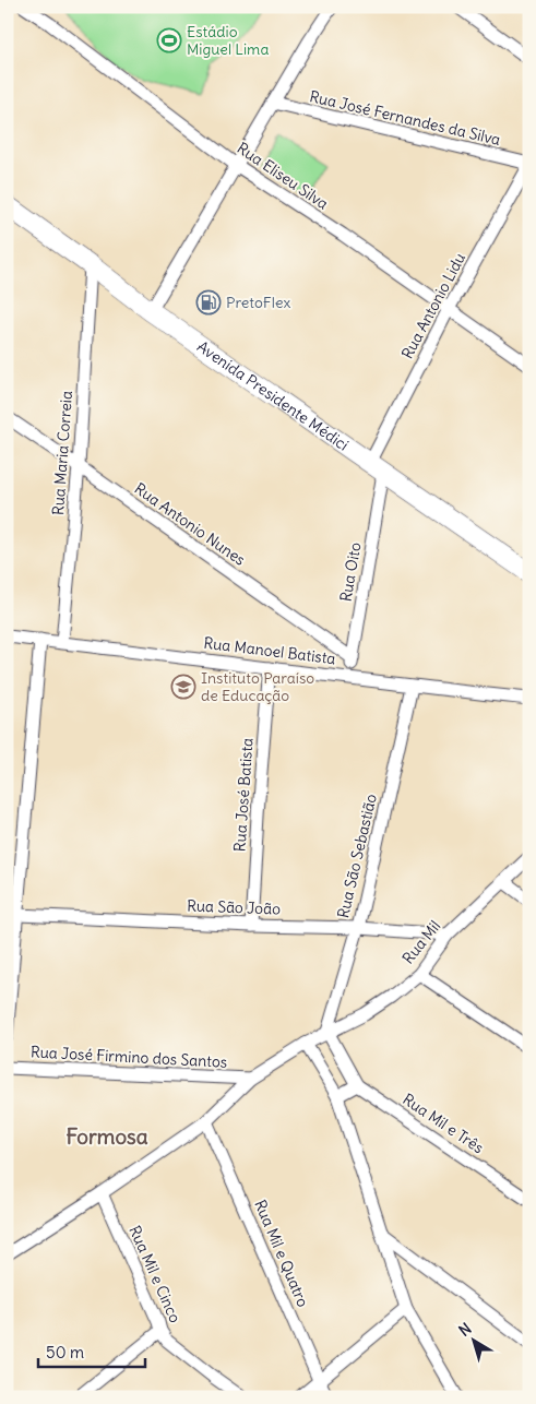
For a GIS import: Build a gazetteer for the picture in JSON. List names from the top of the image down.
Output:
{
  "streets": {
    "main road": ["Avenida Presidente Médici"],
    "street": [
      "Rua José Fernandes da Silva",
      "Rua Eliseu Silva",
      "Rua Antonio Lidu",
      "Rua Maria Correia",
      "Rua Antonio Nunes",
      "Rua Oito",
      "Rua Manoel Batista",
      "Rua José Batista",
      "Rua São Sebastião",
      "Rua São João",
      "Rua Mil",
      "Rua José Firmino dos Santos",
      "Rua Mil e Três",
      "Rua Mil e Quatro",
      "Rua Mil e Cinco"
    ]
  },
  "crossings": [
    ["Rua José Fernandes da Silva", "Rua Antonio Lidu"],
    ["Rua Eliseu Silva", "Rua Antonio Lidu"],
    ["Rua Antonio Lidu", "Avenida Presidente Médici"],
    ["Rua Antonio Lidu", "Rua Oito"],
    ["Avenida Presidente Médici", "Rua Maria Correia"],
    ["Avenida Presidente Médici", "Rua Oito"],
    ["Rua Maria Correia", "Rua Antonio Nunes"],
    ["Rua Maria Correia", "Rua Manoel Batista"],
    ["Rua Antonio Nunes", "Rua Oito"],
    ["Rua Oito", "Rua Manoel Batista"],
    ["Rua Manoel Batista", "Rua José Batista"],
    ["Rua Manoel Batista", "Rua São Sebastião"],
    ["Rua José Batista", "Rua São João"],
    ["Rua São Sebastião", "Rua São João"],
    ["Rua São Sebastião", "Rua Mil"],
    ["Rua São João", "Rua Mil"],
    ["Rua Mil", "Rua José Firmino dos Santos"],
    ["Rua Mil", "Rua Mil e Quatro"],
    ["Rua Mil", "Rua Mil e Cinco"]
  ],
  "districts": ["Formosa"],
  "places": {
    "sports": ["Estádio Miguel Lima"],
    "fuel station": ["PretoFlex"],
    "school or university": ["Instituto Paraíso de Educação"]
  },
  "scale_bar": "50 m",
  "north": "top left"
}
